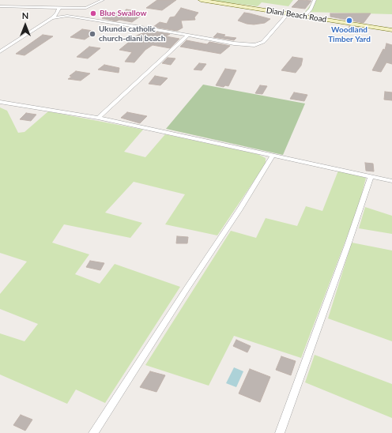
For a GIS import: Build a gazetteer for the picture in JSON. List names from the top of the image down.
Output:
{
  "streets": {
    "main road": ["Diani Beach Road"]
  },
  "places": ["Blue Swallow", "Woodland Timber Yard", "Ukunda catholic church-diani beach"],
  "north": "top"
}
